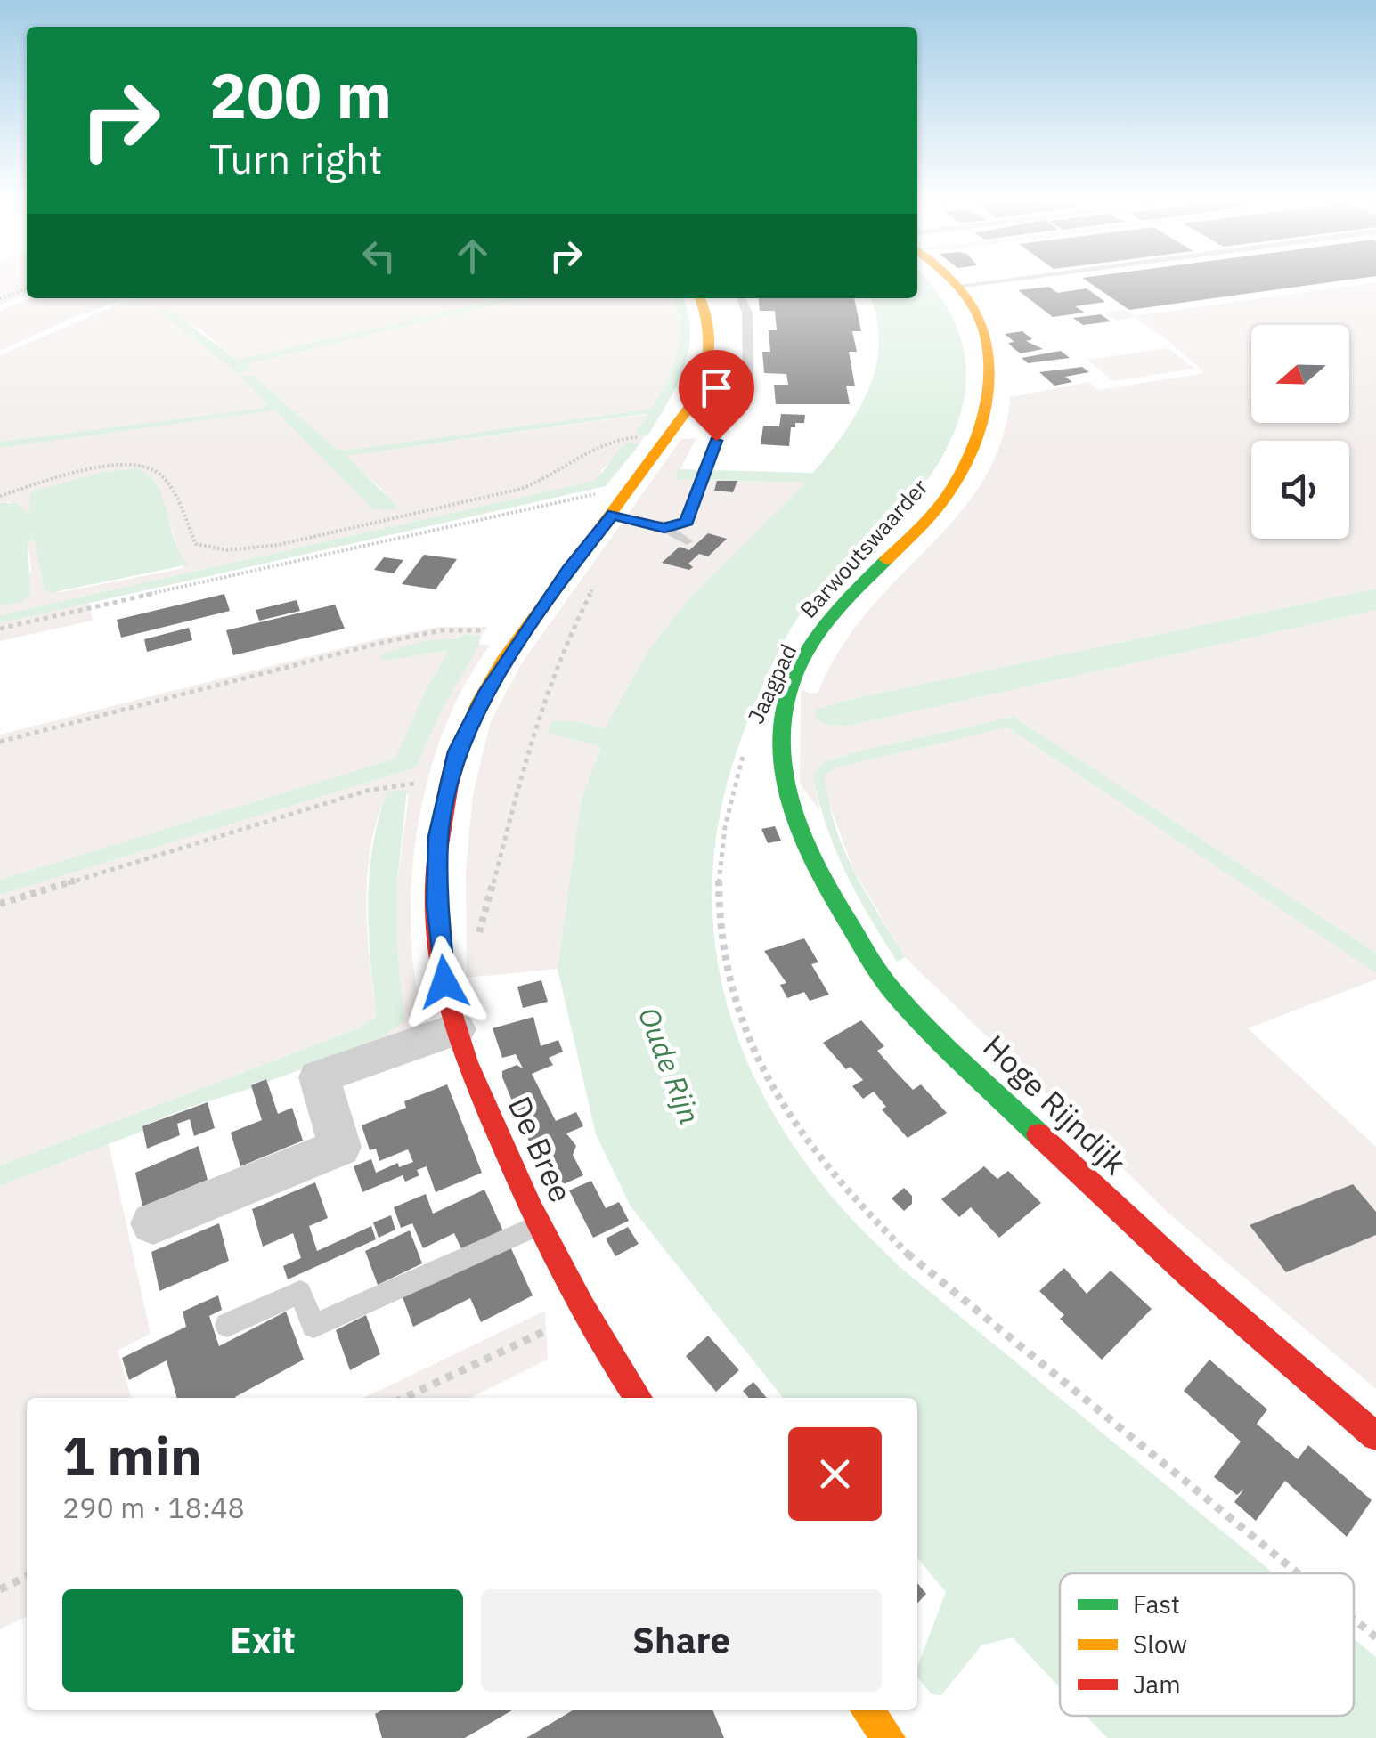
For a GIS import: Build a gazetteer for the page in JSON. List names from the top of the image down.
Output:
{
  "streets": {
    "street": ["Barwoutswaarder", "Hoge Rijndijk", "De Bree"],
    "path": ["Jaagpad"]
  },
  "crossings": [
    ["Barwoutswaarder", "Hoge Rijndijk"]
  ],
  "water": ["Oude Rijn"],
  "legend": ["Fast", "Slow", "Jam"],
  "north": "left",
  "page": {
    "turn": ["200 m", "Turn right"],
    "heading": ["1 min", "290 m · 18:48"],
    "buttons": ["Exit", "Share"]
  }
}
